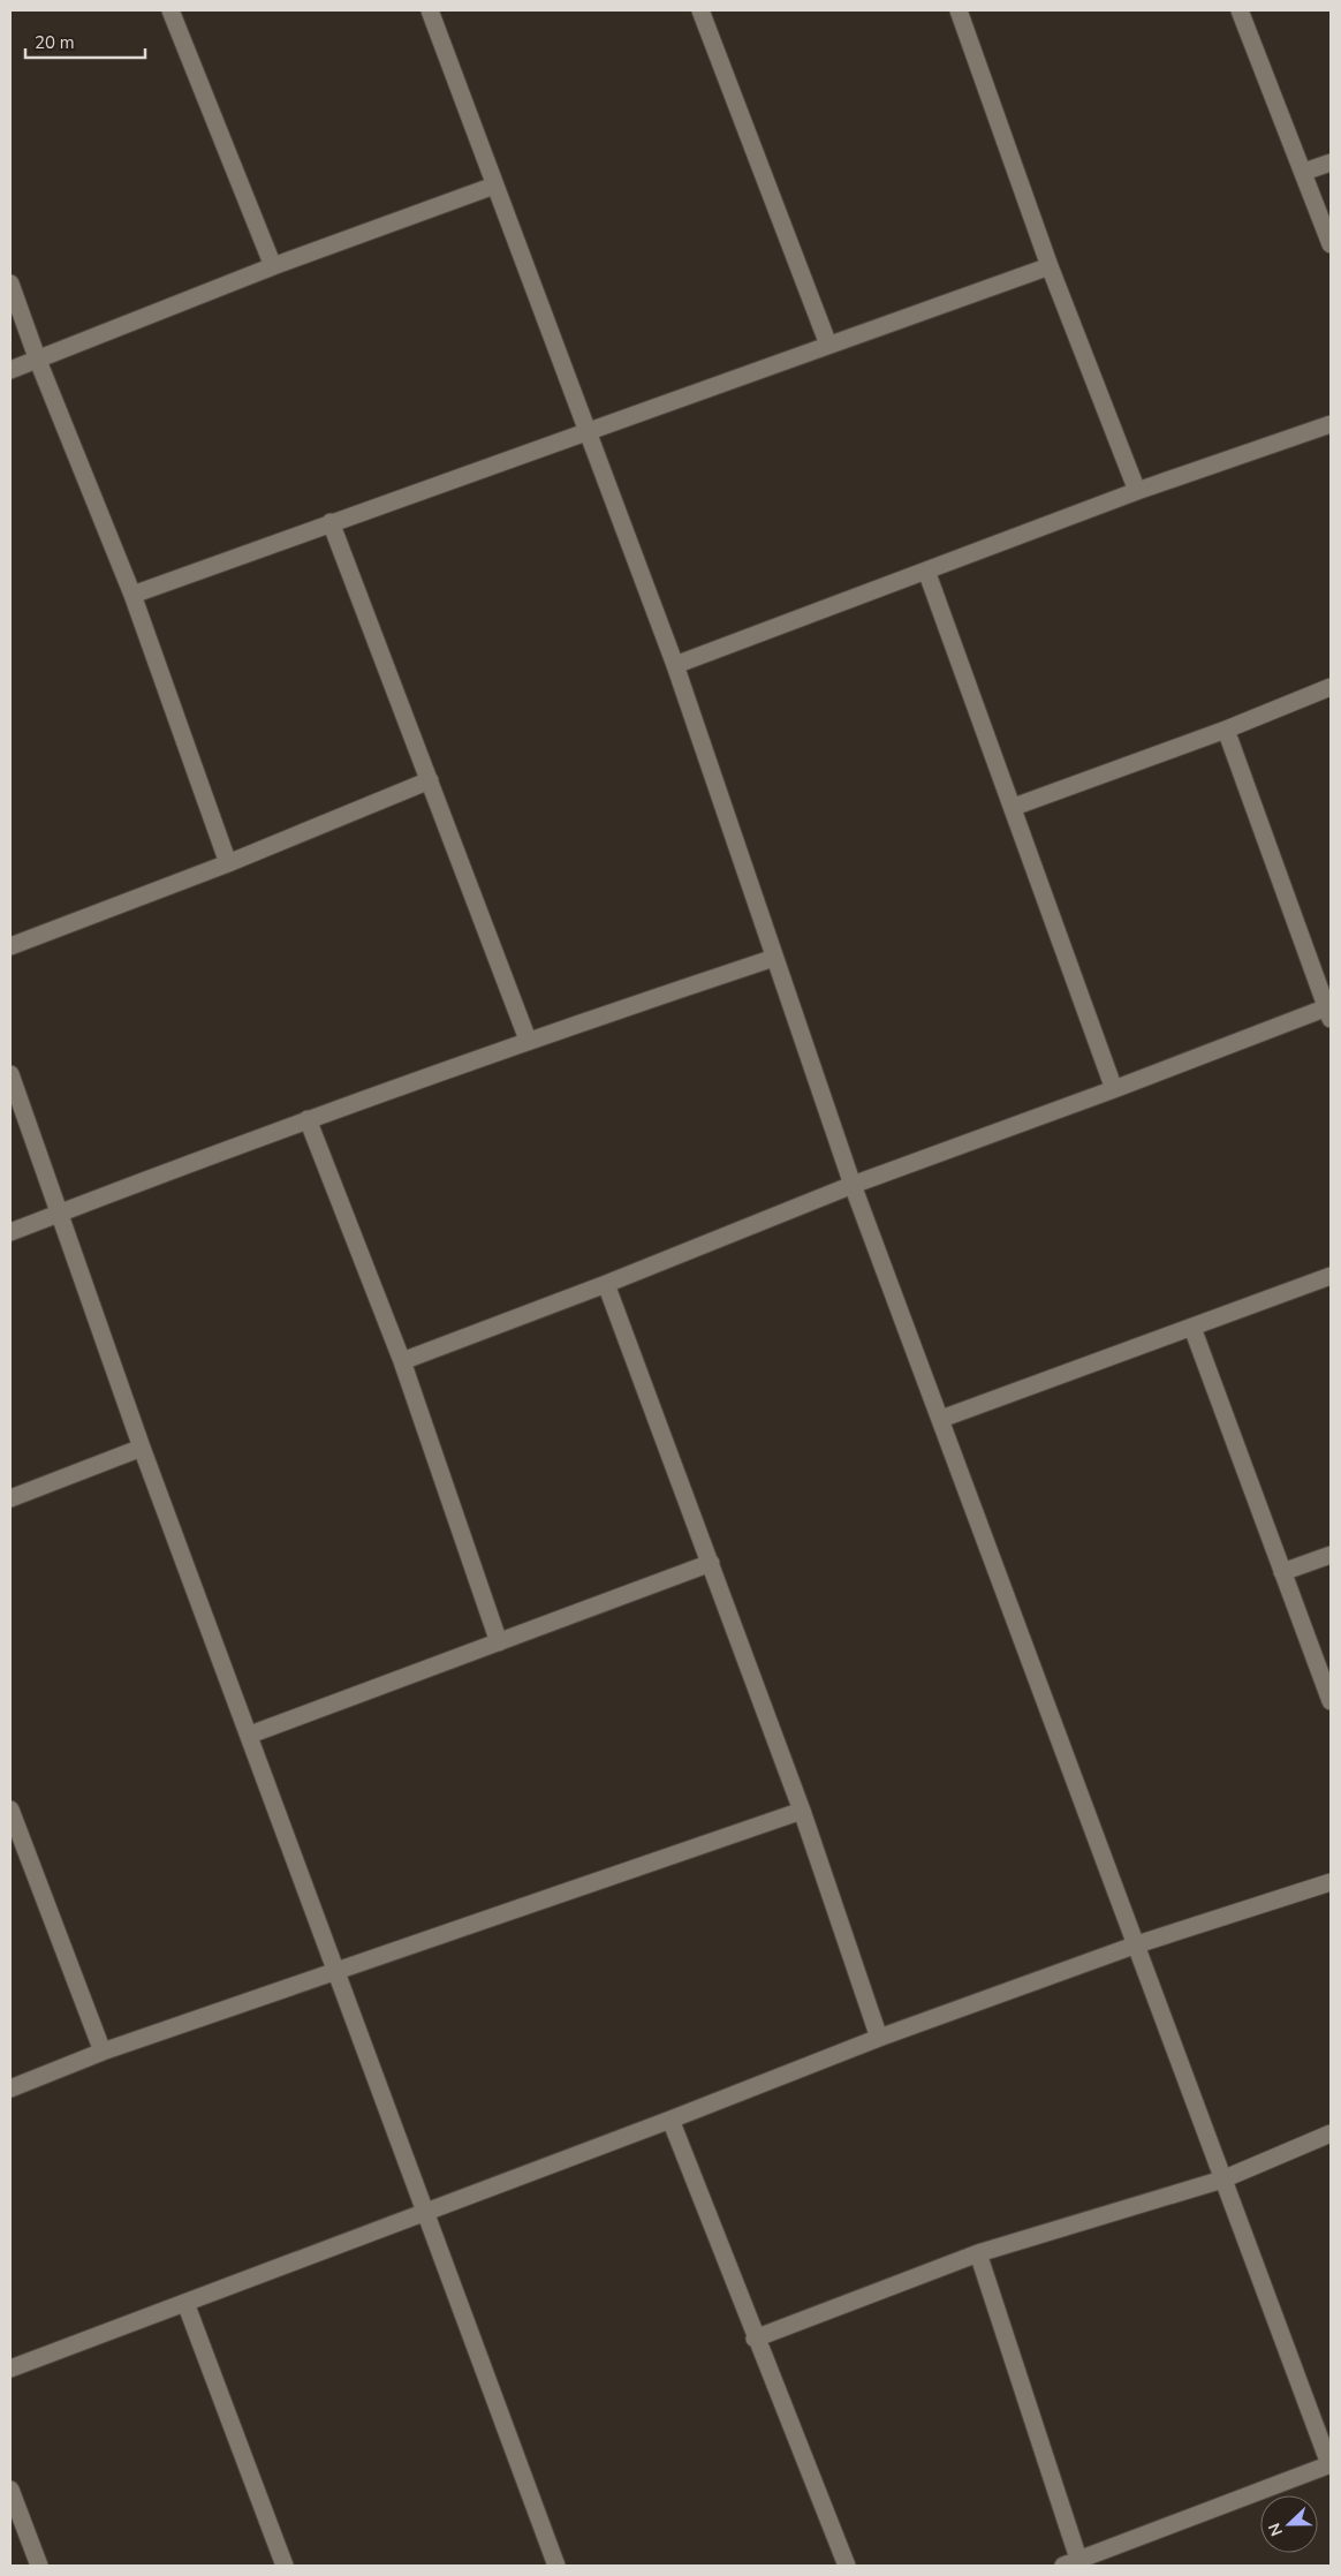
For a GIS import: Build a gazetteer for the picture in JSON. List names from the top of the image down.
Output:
{
  "scale_bar": "20 m",
  "north": "left"
}
